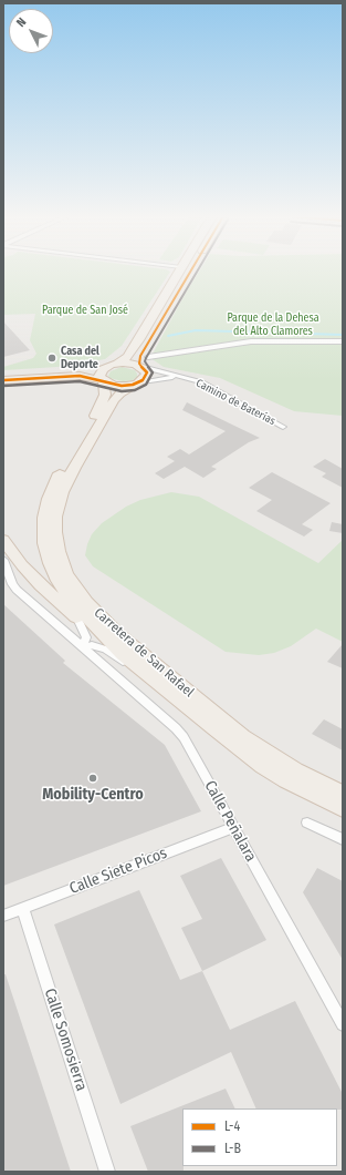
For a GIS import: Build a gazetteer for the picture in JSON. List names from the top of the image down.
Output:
{
  "streets": {
    "main road": ["Carretera de San Rafael"],
    "street": [
      "Camino de Baterías",
      "Calle Peñalara",
      "Calle Siete Picos",
      "Calle Somosierra"
    ]
  },
  "crossings": [
    ["Camino de Baterías", "Carretera de San Rafael"],
    ["Calle Peñalara", "Calle Siete Picos"],
    ["Calle Siete Picos", "Calle Somosierra"]
  ],
  "parks": ["Parque de San José", "Parque de la Dehesa del Alto Clamores"],
  "places": ["Casa del Deporte", "Mobility-Centro"],
  "lines": ["transit line L-4", "transit line L-B"],
  "legend": ["L-4", "L-B"],
  "north": "top left"
}
